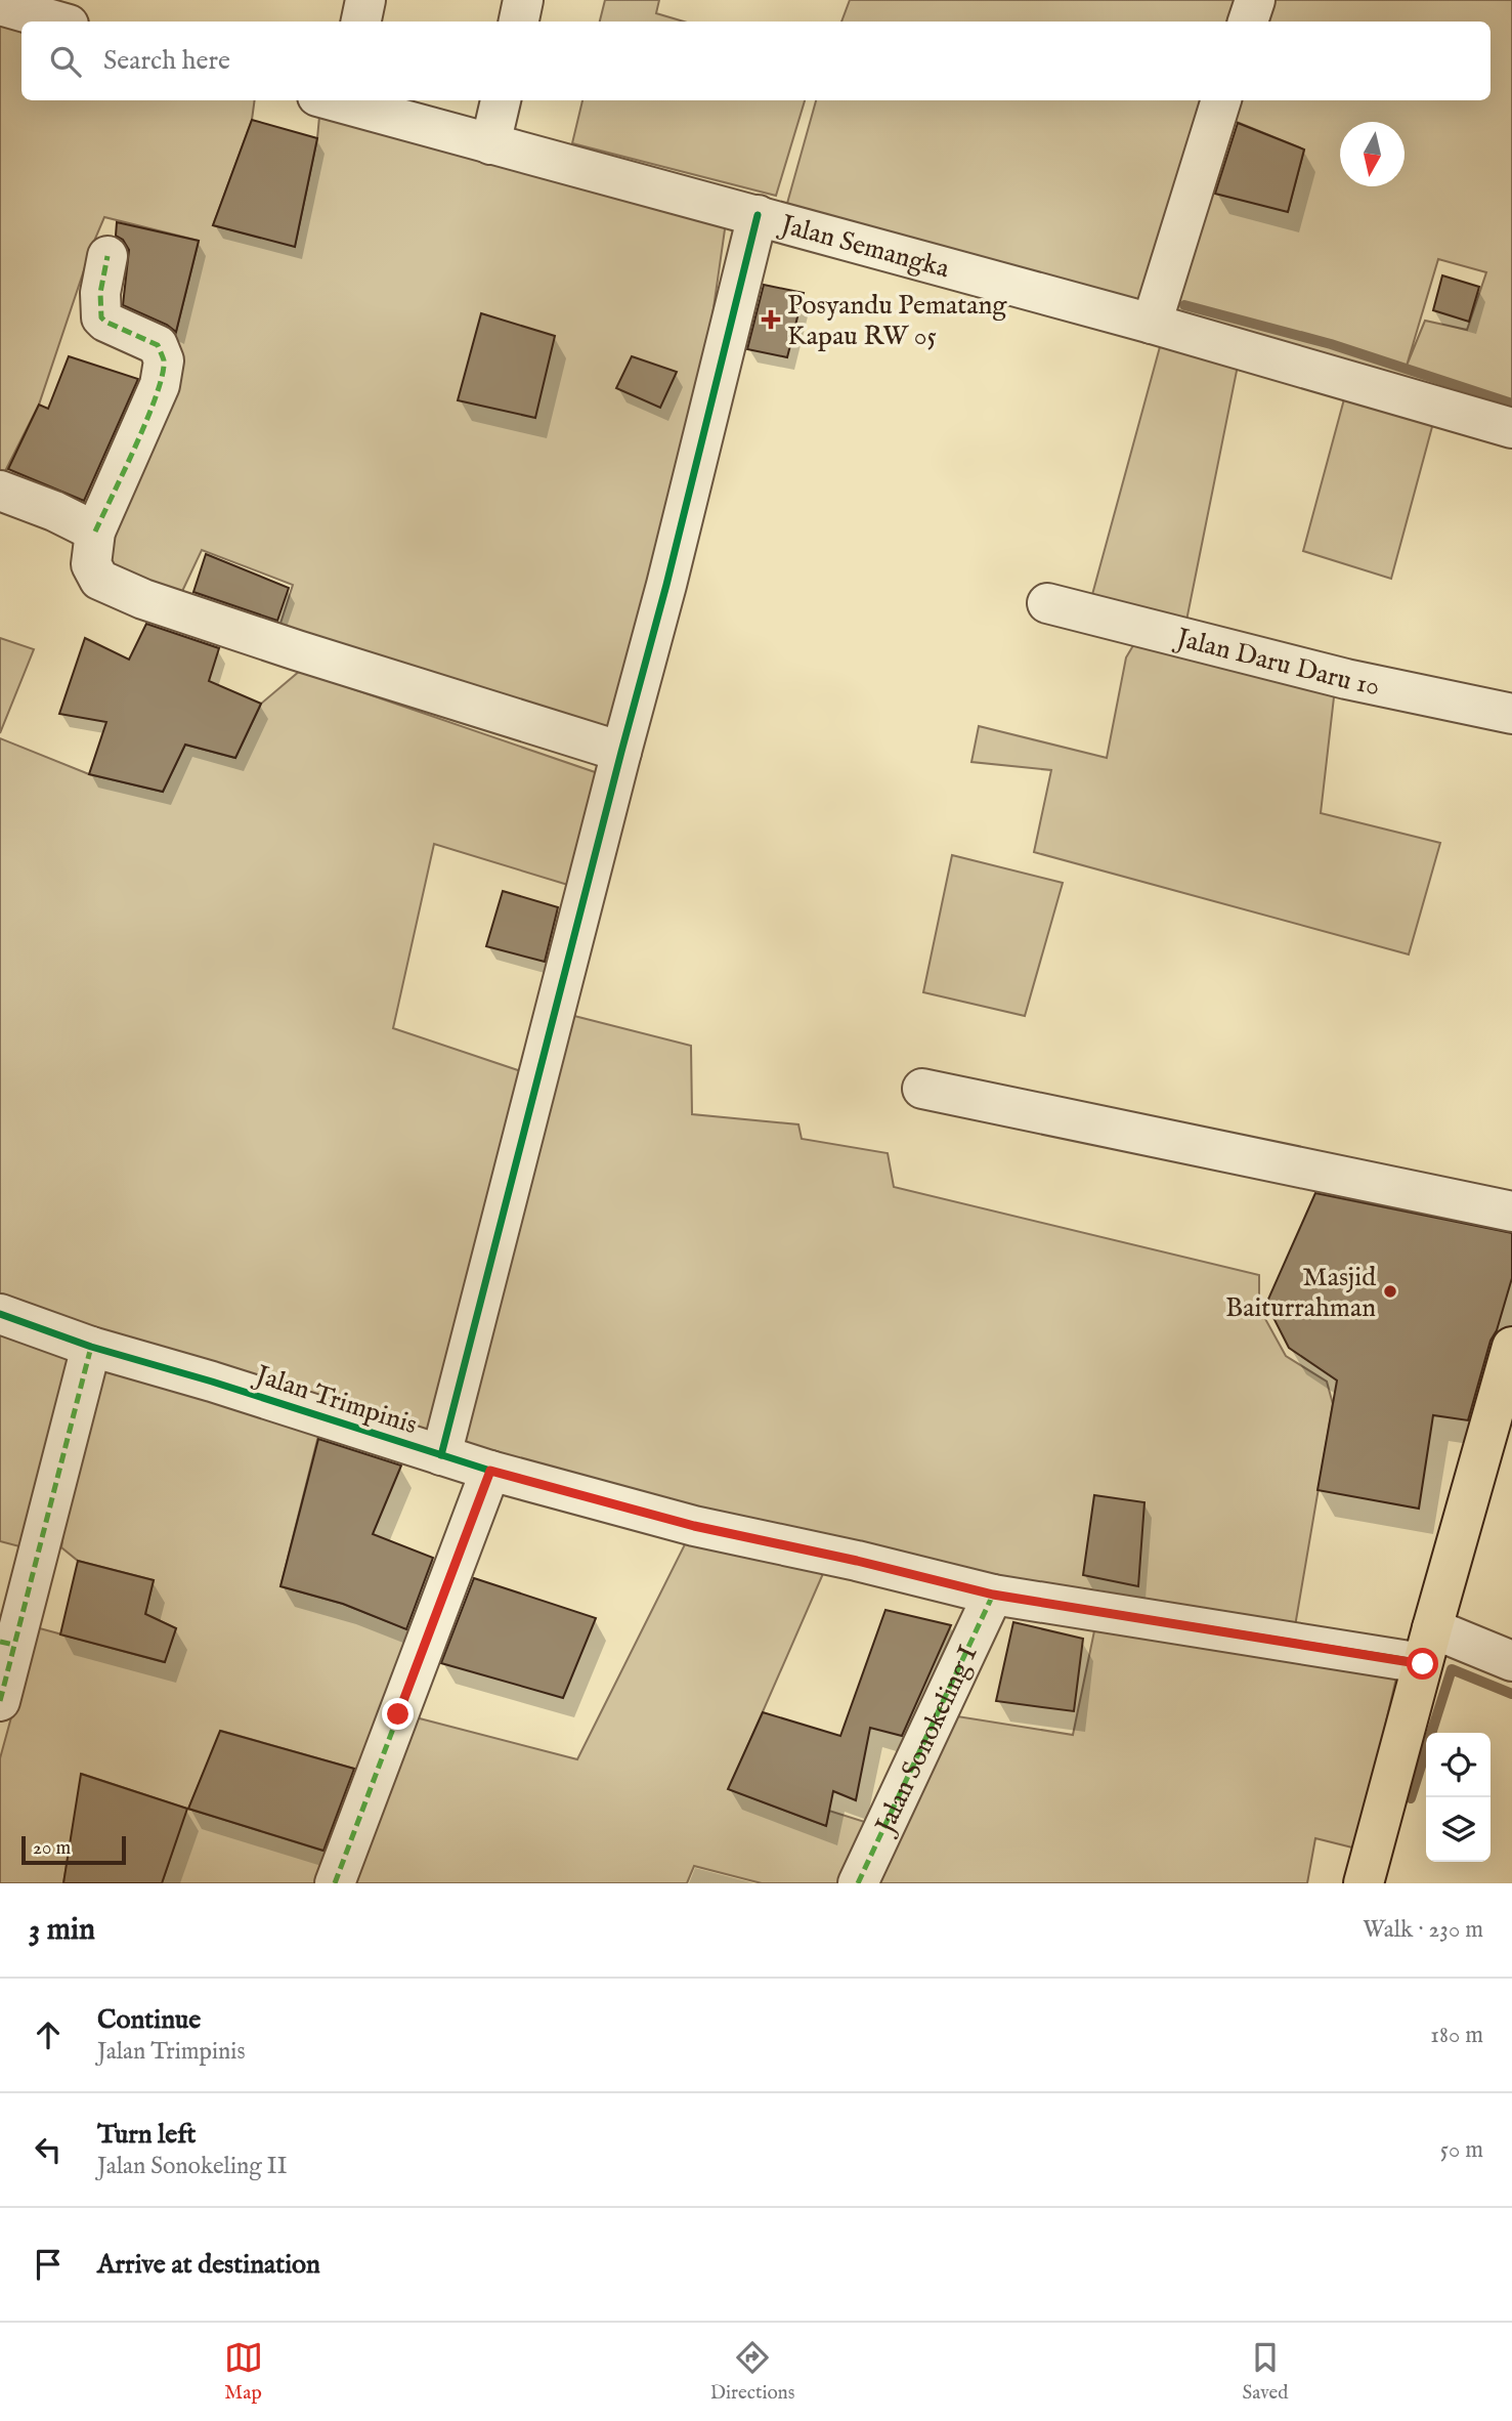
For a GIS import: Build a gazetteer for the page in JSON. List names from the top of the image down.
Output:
{
  "streets": {
    "street": [
      "Jalan Semangka",
      "Jalan Daru Daru 10",
      "Jalan Trimpinis",
      "Jalan Sonokeling I"
    ]
  },
  "crossings": [
    ["Jalan Trimpinis", "Jalan Sonokeling I"]
  ],
  "places": {
    "health": ["Posyandu Pematang Kapau RW 05"],
    "other": ["Masjid Baiturrahman"]
  },
  "scale_bar": "20 m",
  "north": "bottom",
  "page": {
    "search": "Search here",
    "scale": "20 m",
    "heading": ["3 min", "Walk · 230 m"],
    "list": [
      ["Continue", "Jalan Trimpinis", "180 m"],
      ["Turn left", "Jalan Sonokeling II", "50 m"],
      "Arrive at destination"
    ],
    "nav": ["Map", "Directions", "Saved"]
  }
}
